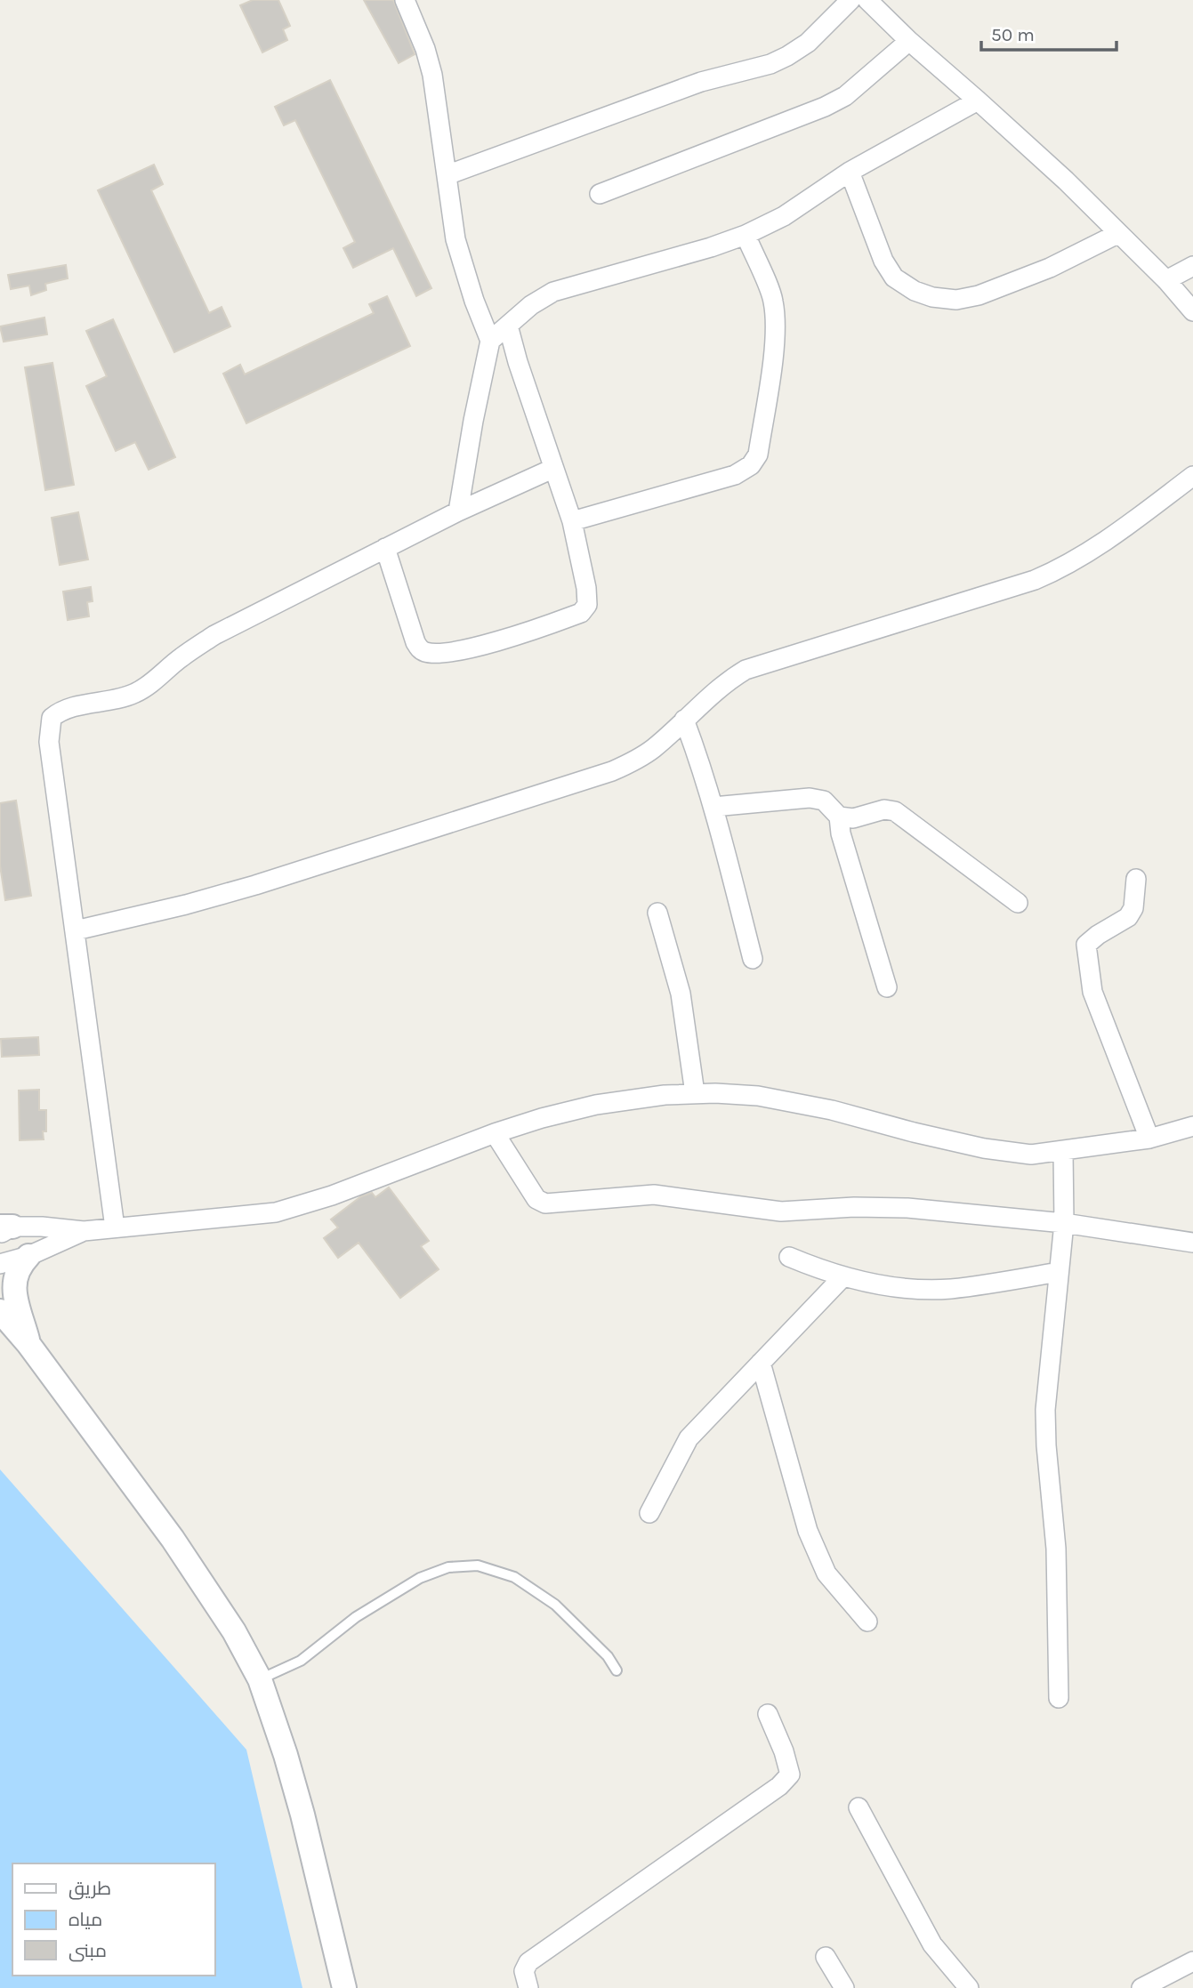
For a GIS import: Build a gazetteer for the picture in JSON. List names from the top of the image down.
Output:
{
  "legend": ["طريق", "مياه", "مبنى"],
  "scale_bar": "50 m"
}
